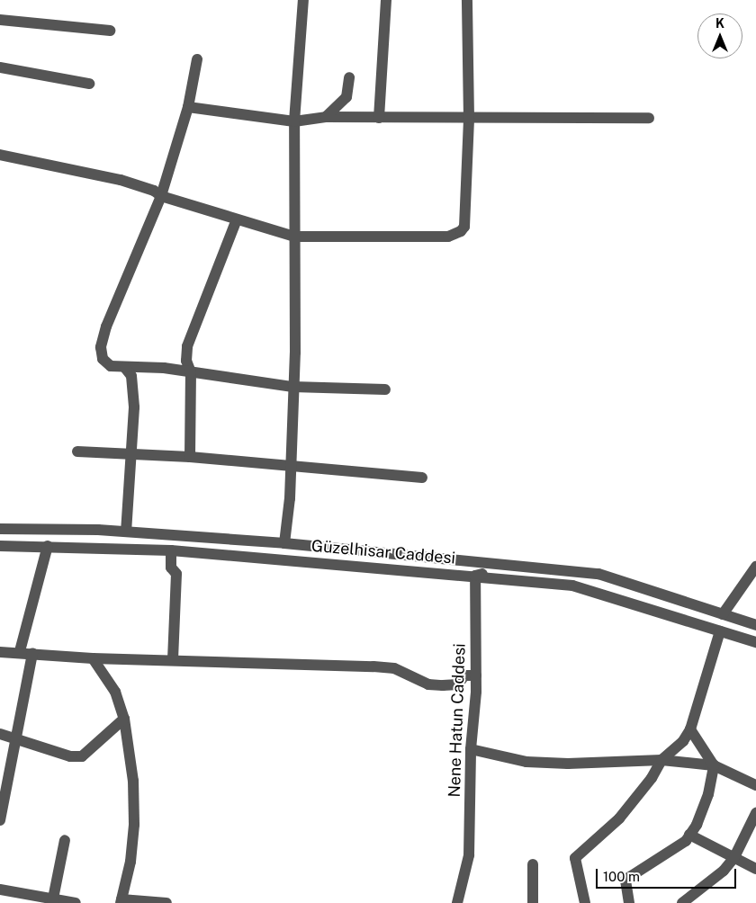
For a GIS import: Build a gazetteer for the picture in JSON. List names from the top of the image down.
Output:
{
  "streets": {
    "street": ["Güzelhisar Caddesi", "Nene Hatun Caddesi"]
  },
  "crossings": [
    ["Güzelhisar Caddesi", "Nene Hatun Caddesi"]
  ],
  "scale_bar": "100 m",
  "north": "top"
}
